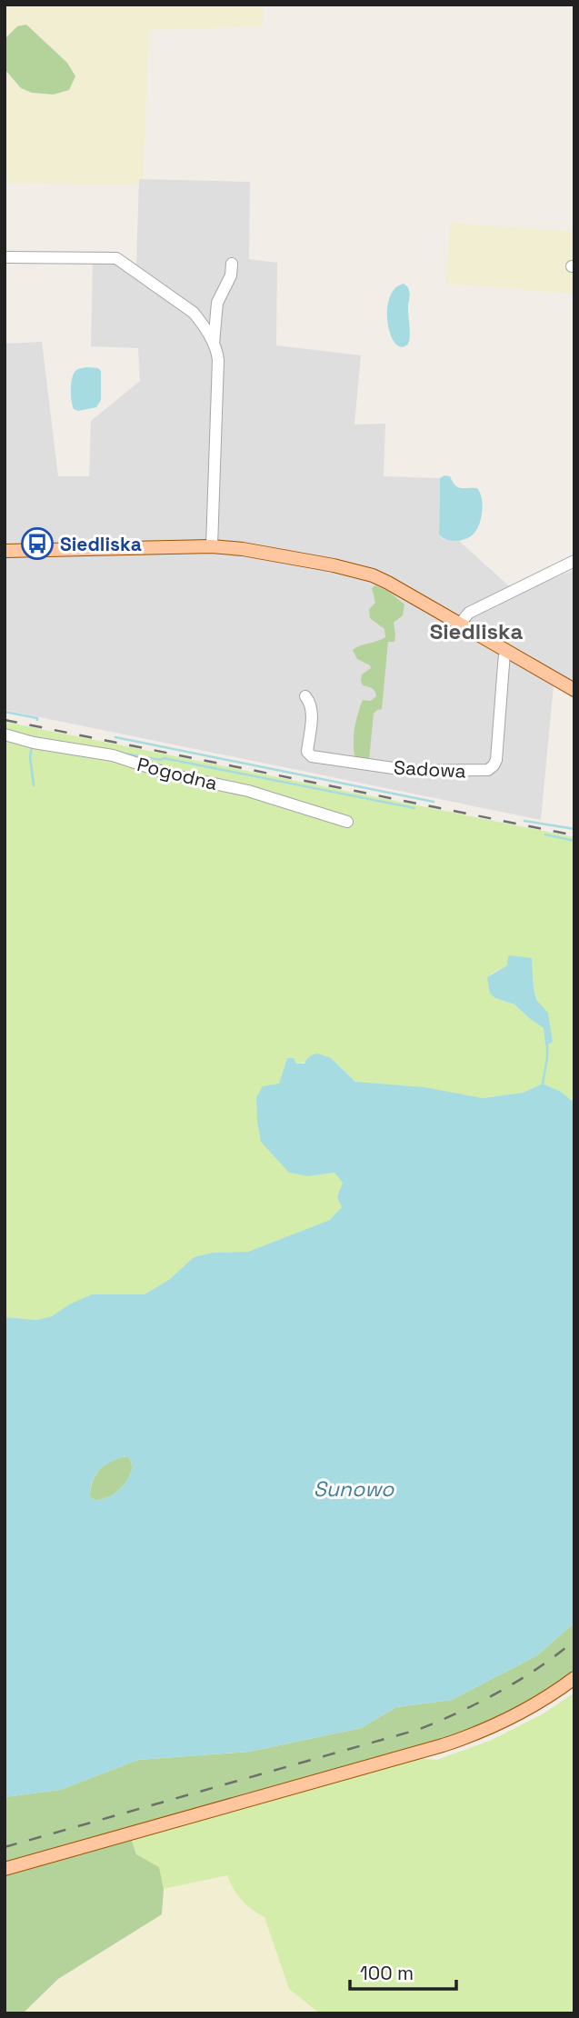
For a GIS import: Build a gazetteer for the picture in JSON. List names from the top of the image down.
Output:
{
  "streets": {
    "street": ["Sadowa", "Pogodna"]
  },
  "districts": ["Siedliska"],
  "water": ["Sunowo"],
  "places": {
    "bus stop": ["Siedliska"]
  },
  "scale_bar": "100 m"
}
